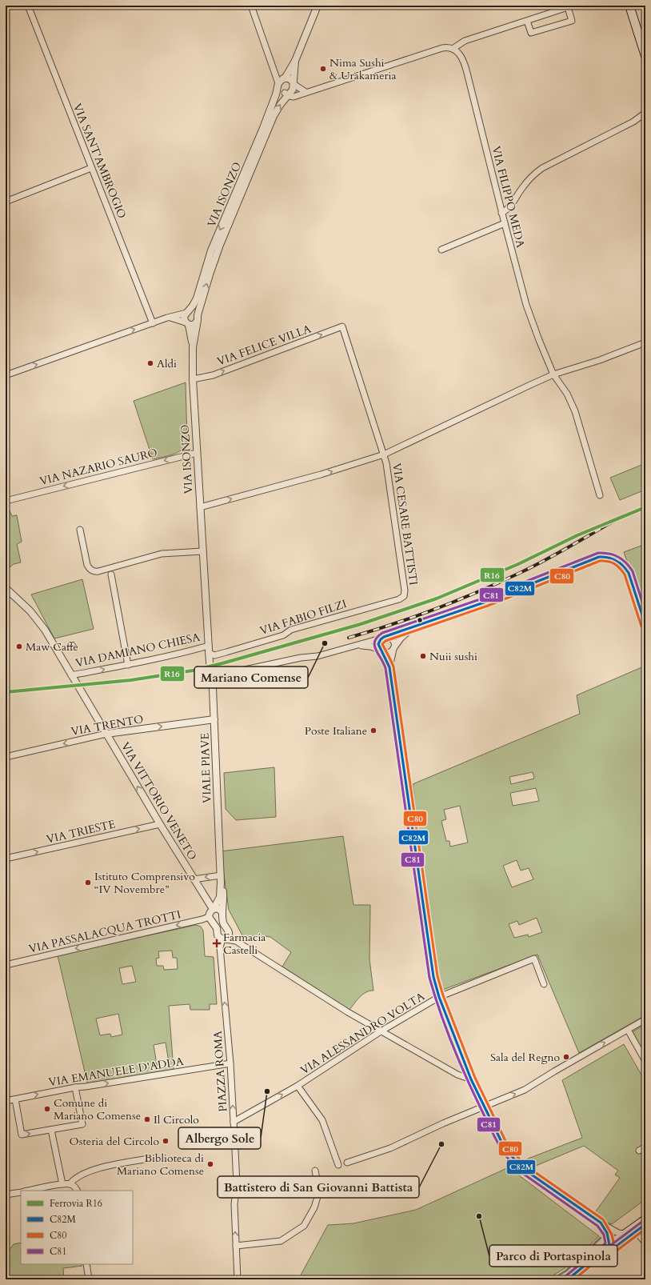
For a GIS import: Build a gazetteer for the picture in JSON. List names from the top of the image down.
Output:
{
  "streets": {
    "street": [
      "VIA SANT'AMBROGIO",
      "VIA ISONZO",
      "VIA FILIPPO MEDA",
      "VIA FELICE VILLA",
      "VIA NAZARIO SAURO",
      "VIA CESARE BATTISTI",
      "VIA FABIO FILZI",
      "VIA DAMIANO CHIESA",
      "VIA TRENTO",
      "VIALE PIAVE",
      "VIA VITTORIO VENETO",
      "VIA TRIESTE",
      "VIA PASSALACQUA TROTTI",
      "VIA ALESSANDRO VOLTA",
      "VIA EMANUELE D'ADDA",
      "PIAZZA ROMA"
    ]
  },
  "crossings": [
    ["VIA ISONZO", "VIA FELICE VILLA"],
    ["VIA ISONZO", "VIA NAZARIO SAURO"],
    ["VIA ISONZO", "VIA FABIO FILZI"],
    ["VIA ISONZO", "VIA DAMIANO CHIESA"],
    ["VIA ISONZO", "VIALE PIAVE"],
    ["VIA FELICE VILLA", "VIA CESARE BATTISTI"],
    ["VIA CESARE BATTISTI", "VIA FABIO FILZI"],
    ["VIA FABIO FILZI", "VIALE PIAVE"],
    ["VIA DAMIANO CHIESA", "VIA VITTORIO VENETO"],
    ["VIA TRENTO", "VIALE PIAVE"],
    ["VIA TRENTO", "VIA VITTORIO VENETO"],
    ["VIA VITTORIO VENETO", "VIA TRIESTE"],
    ["VIA ALESSANDRO VOLTA", "PIAZZA ROMA"],
    ["VIA EMANUELE D'ADDA", "PIAZZA ROMA"]
  ],
  "one_way": [
    "VIA FELICE VILLA",
    "VIA NAZARIO SAURO",
    "VIA DAMIANO CHIESA",
    "VIA TRIESTE",
    "VIA PASSALACQUA TROTTI",
    "VIA EMANUELE D'ADDA",
    "PIAZZA ROMA"
  ],
  "places": {
    "other": [
      "Nima Sushi & Urakameria",
      "Aldi",
      "Mariano Comense",
      "Maw Caffè",
      "Nuii sushi",
      "Poste Italiane",
      "Istituto Comprensivo “IV Novembre”",
      "Sala del Regno",
      "Albergo Sole",
      "Comune di Mariano Comense",
      "Il Circolo",
      "Osteria del Circolo",
      "Battistero di San Giovanni Battista",
      "Biblioteca di Mariano Comense",
      "Parco di Portaspinola"
    ],
    "health": ["Farmacia Castelli"]
  },
  "lines": [
    "rail line R16",
    "transit line C81",
    "transit line C82M",
    "transit line C80"
  ],
  "legend": [
    "Ferrovia R16",
    "C82M",
    "C80",
    "C81"
  ]
}
